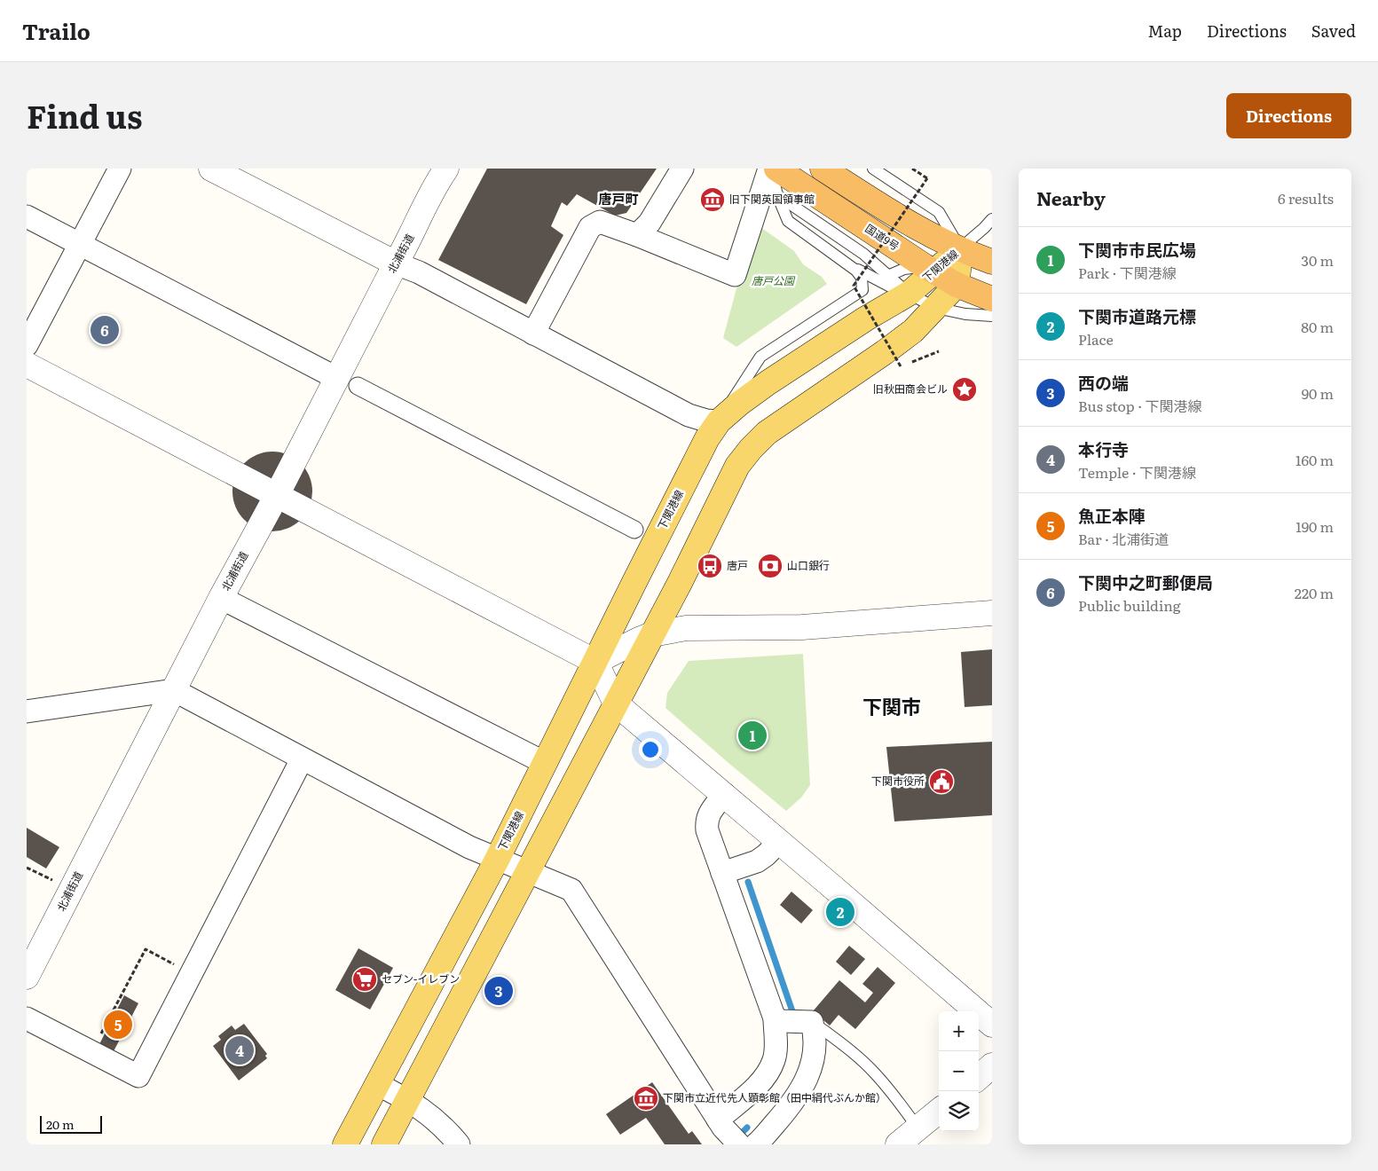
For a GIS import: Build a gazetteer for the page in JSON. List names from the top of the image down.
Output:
{
  "streets": {
    "highway": ["国道9号"],
    "main road": ["下関港線"],
    "street": ["北浦街道"]
  },
  "crossings": [
    ["国道9号", "下関港線"]
  ],
  "districts": ["唐戸町", "下関市"],
  "parks": ["唐戸公園"],
  "places": {
    "museum": ["旧下関英国領事館", "下関市立近代先人顕彰館（田中絹代ぶんか館）"],
    "place": ["旧秋田商会ビル"],
    "bus stop": ["唐戸"],
    "bank": ["山口銀行"],
    "public building": ["下関市役所"],
    "supermarket": ["セブン-イレブン"]
  },
  "scale_bar": "20 m",
  "page": {
    "header": "Trailo",
    "nav": ["Map", "Directions", "Saved"],
    "title": "Find us",
    "buttons": "Directions",
    "heading": ["Nearby", "6 results"],
    "list": [
      {
        "mark": "1",
        "name": "下関市市民広場",
        "note": "Park · 下関港線",
        "value": "30 m"
      },
      {
        "mark": "2",
        "name": "下関市道路元標",
        "note": "Place",
        "value": "80 m"
      },
      {
        "mark": "3",
        "name": "西の端",
        "note": "Bus stop · 下関港線",
        "value": "90 m"
      },
      {
        "mark": "4",
        "name": "本行寺",
        "note": "Temple · 下関港線",
        "value": "160 m"
      },
      {
        "mark": "5",
        "name": "魚正本陣",
        "note": "Bar · 北浦街道",
        "value": "190 m"
      },
      {
        "mark": "6",
        "name": "下関中之町郵便局",
        "note": "Public building",
        "value": "220 m"
      }
    ],
    "pins": [
      "6",
      "1",
      "2",
      "3",
      "5",
      "4"
    ],
    "map_buttons": ["+", "−"],
    "scale": "20 m"
  }
}
